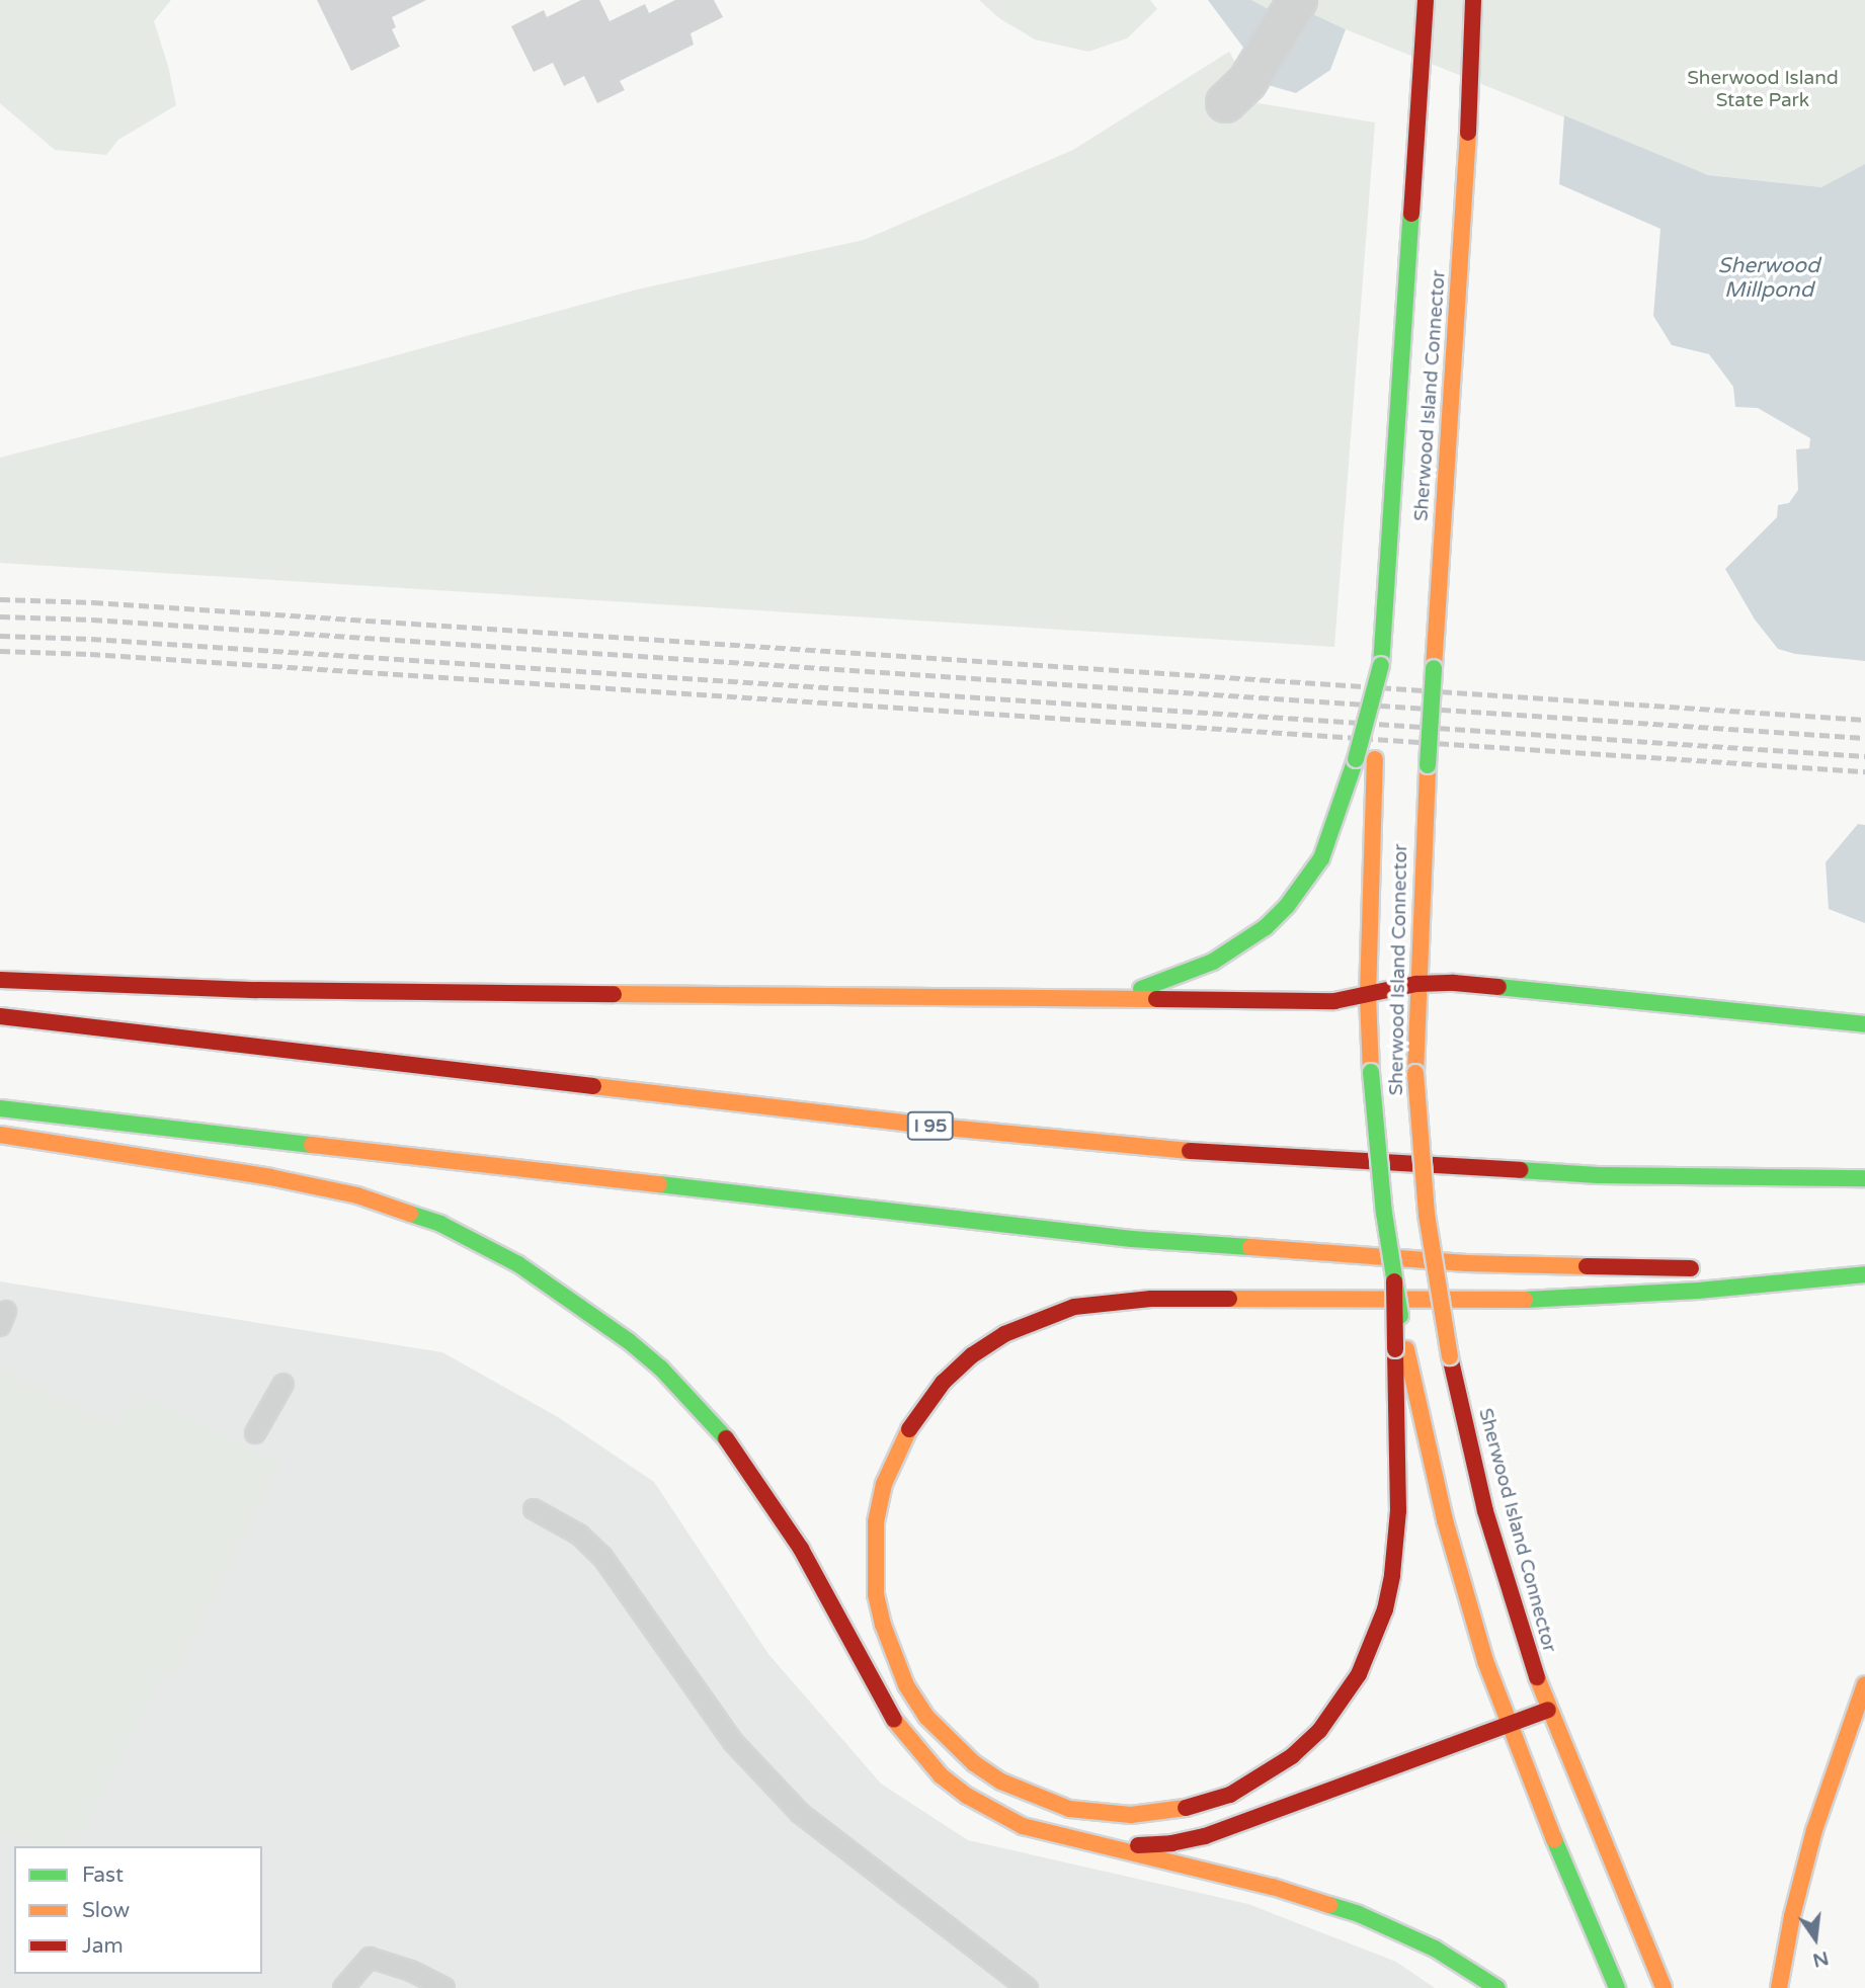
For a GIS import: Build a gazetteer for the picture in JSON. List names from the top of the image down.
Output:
{
  "streets": {
    "main road": ["Sherwood Island Connector", "I 95"]
  },
  "water": ["Sherwood Millpond"],
  "parks": ["Sherwood Island State Park"],
  "legend": ["Fast", "Slow", "Jam"],
  "north": "bottom"
}
